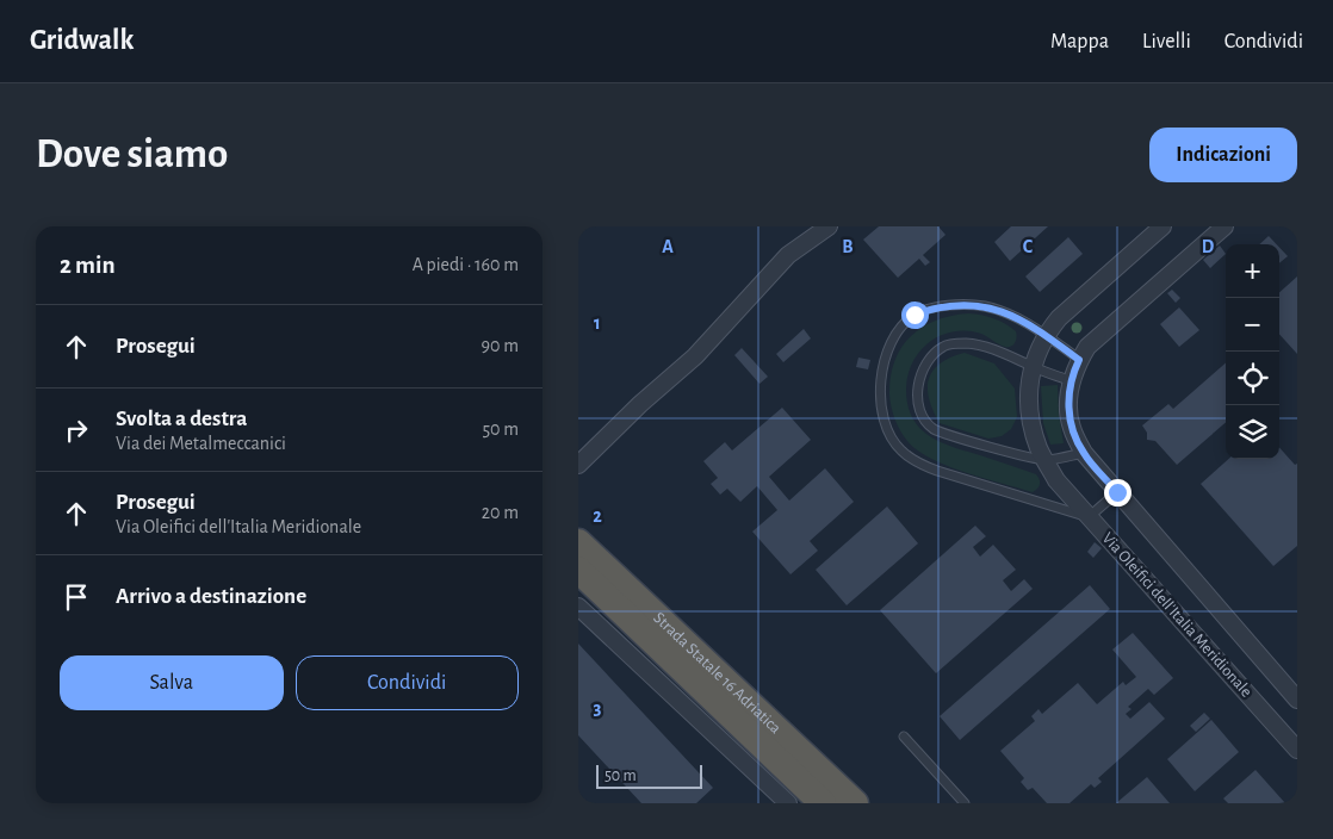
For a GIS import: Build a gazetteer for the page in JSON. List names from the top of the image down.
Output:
{
  "streets": {
    "highway": ["Strada Statale 16 Adriatica"],
    "street": ["Via Oleifici dell'Italia Meridionale"]
  },
  "scale_bar": "50 m",
  "page": {
    "header": "Gridwalk",
    "nav": ["Mappa", "Livelli", "Condividi"],
    "buttons": [
      "Indicazioni",
      ["Salva", "Condividi"]
    ],
    "title": "Dove siamo",
    "heading": ["2 min", "A piedi · 160 m"],
    "map_buttons": ["+", "−"],
    "list": [
      ["Prosegui", "90 m"],
      ["Svolta a destra", "Via dei Metalmeccanici", "50 m"],
      ["Prosegui", "Via Oleifici dell'Italia Meridionale", "20 m"],
      "Arrivo a destinazione"
    ],
    "scale": "50 m"
  },
  "grid": {
    "columns": [
      "A",
      "B",
      "C",
      "D"
    ],
    "rows": ["1", "2", "3"]
  }
}
